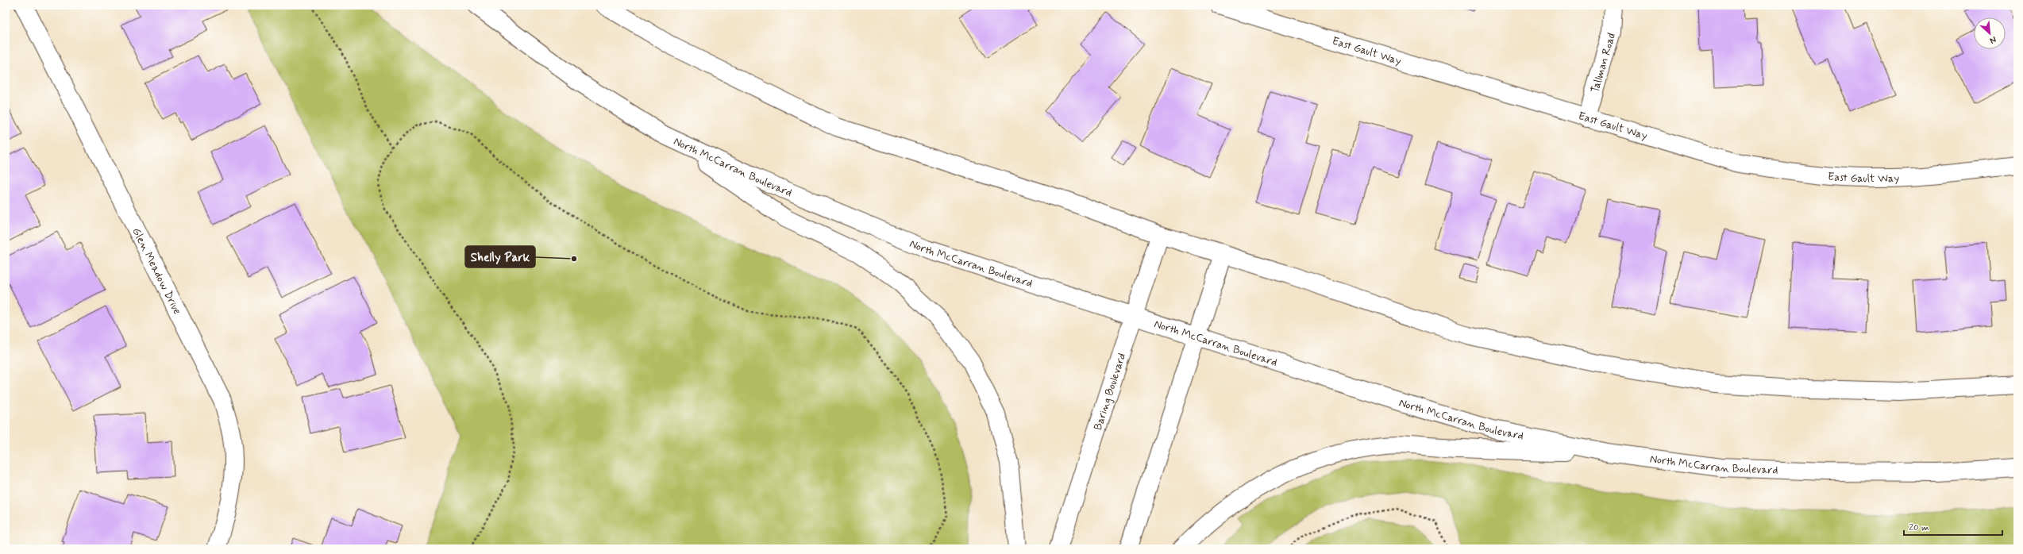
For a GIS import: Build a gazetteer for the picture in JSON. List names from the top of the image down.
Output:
{
  "streets": {
    "main road": [
      "East Gault Way",
      "Tallman Road",
      "North McCarran Boulevard",
      "Glen Meadow Drive",
      "Baring Boulevard"
    ]
  },
  "crossings": [
    ["East Gault Way", "Tallman Road"],
    ["North McCarran Boulevard", "Baring Boulevard"]
  ],
  "places": ["Shelly Park"],
  "scale_bar": "20 m",
  "north": "bottom right"
}
